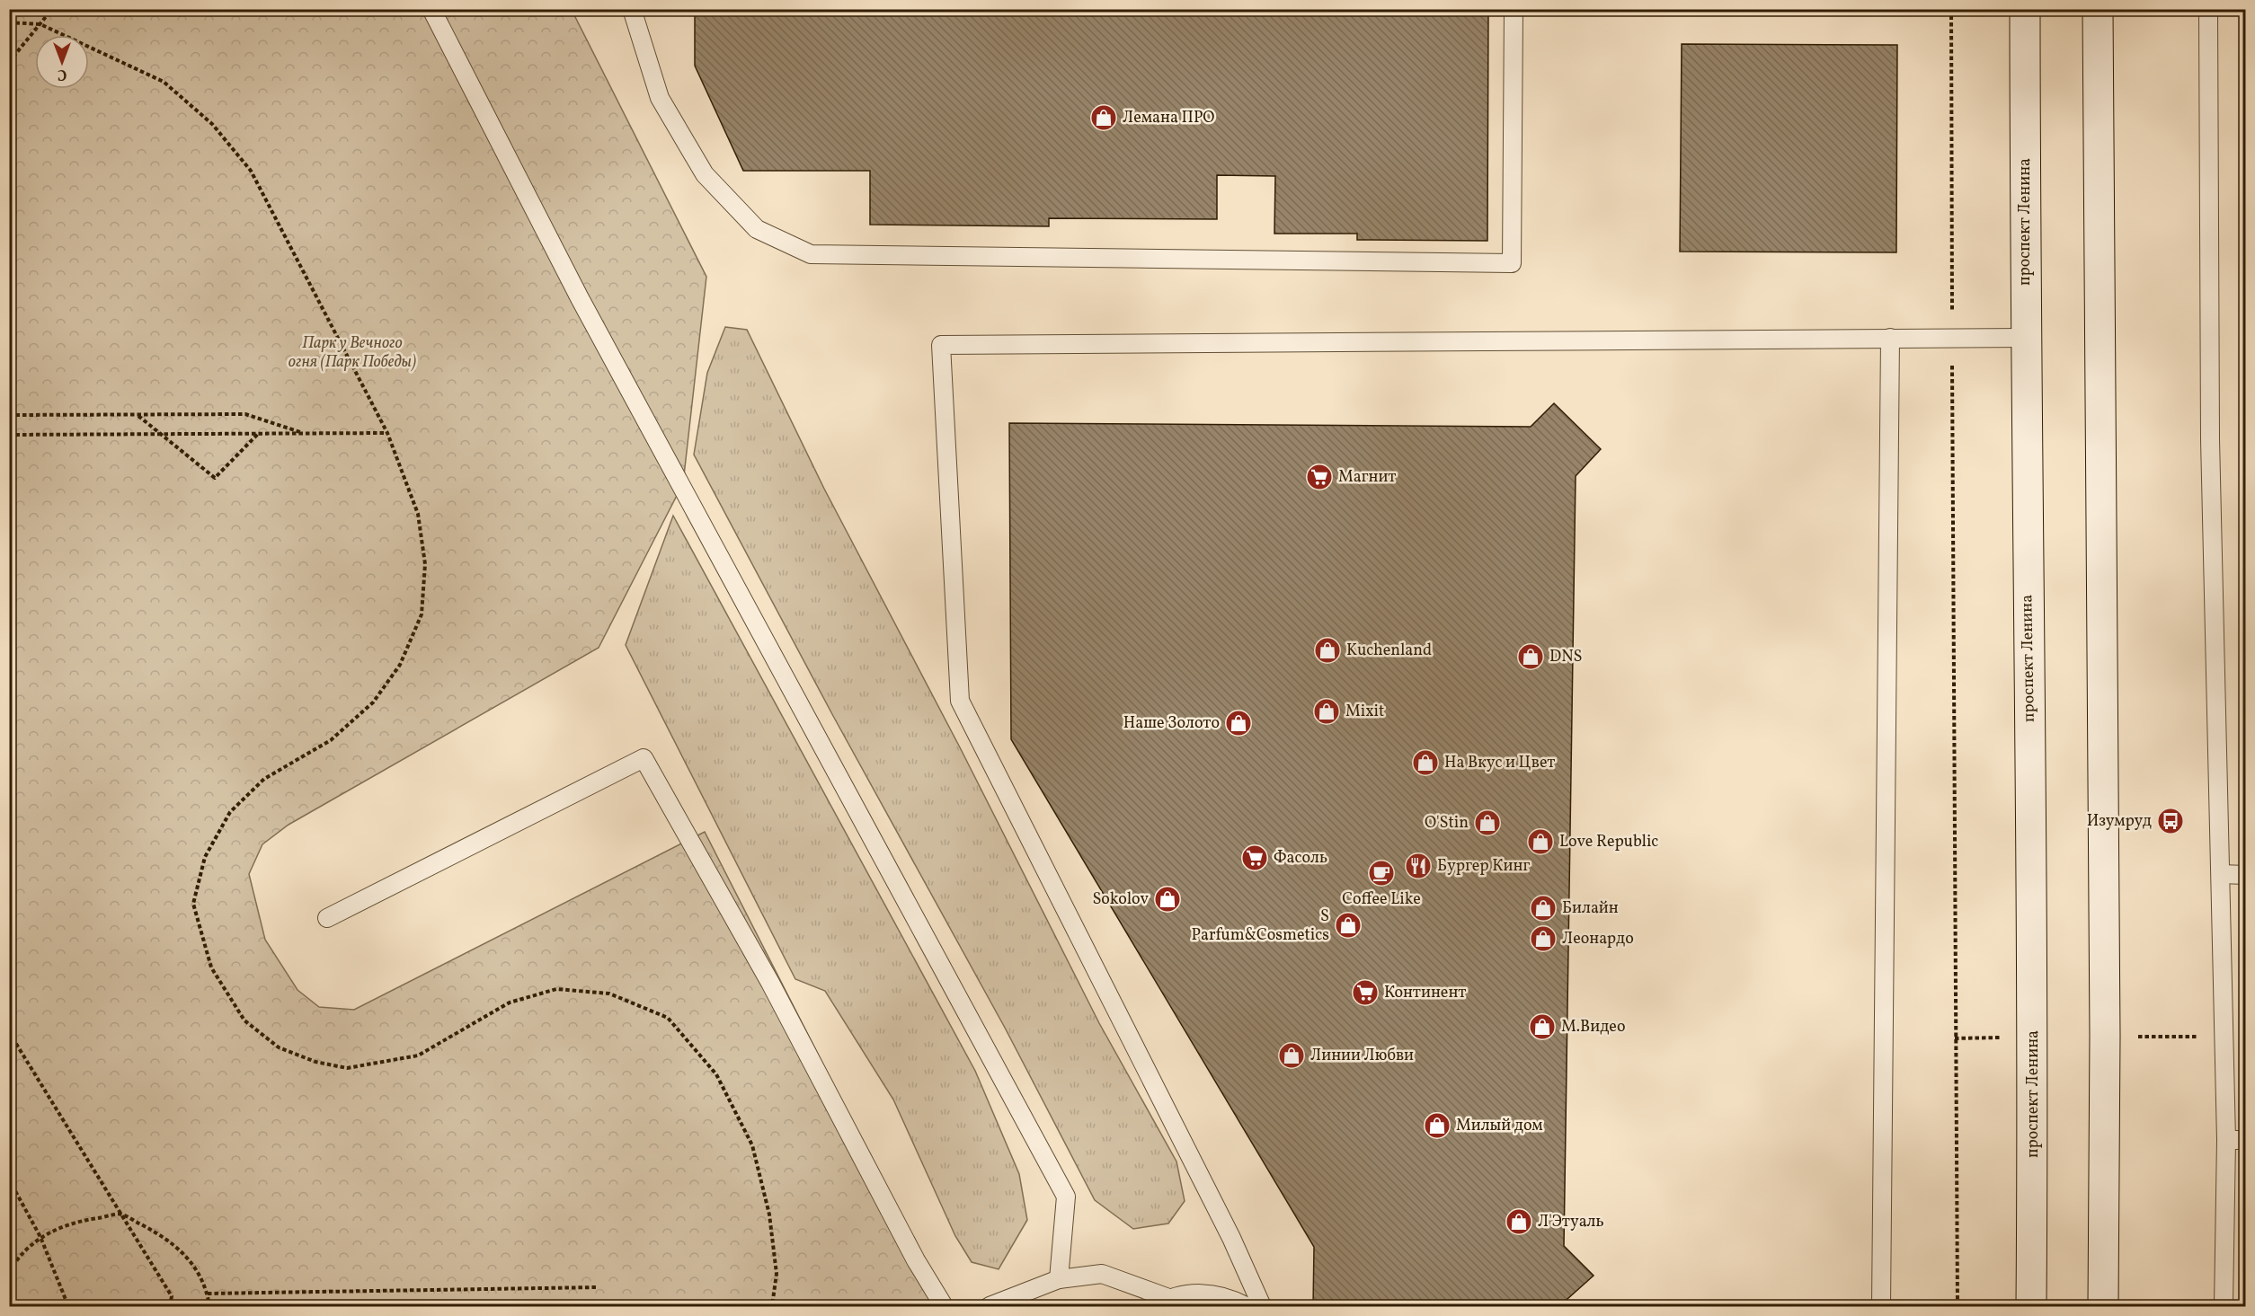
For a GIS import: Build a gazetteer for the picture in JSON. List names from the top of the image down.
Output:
{
  "streets": {
    "main road": ["проспект Ленина"]
  },
  "parks": ["Парк у Вечного огня (Парк Победы)"],
  "places": {
    "shop": [
      "Лемана ПРО",
      "Kuchenland",
      "DNS",
      "Mixit",
      "Наше Золото",
      "На Вкус и Цвет",
      "O'Stin",
      "Love Republic",
      "Sokolov",
      "Билайн",
      "S Parfum&Cosmetics",
      "Леонардо",
      "М.Видео",
      "Линии Любви",
      "Милый дом",
      "Л'Этуаль"
    ],
    "supermarket": ["Магнит", "Фасоль", "Континент"],
    "bus stop": ["Изумруд"],
    "restaurant": ["Бургер Кинг"],
    "cafe": ["Coffee Like"]
  },
  "north": "bottom"
}
